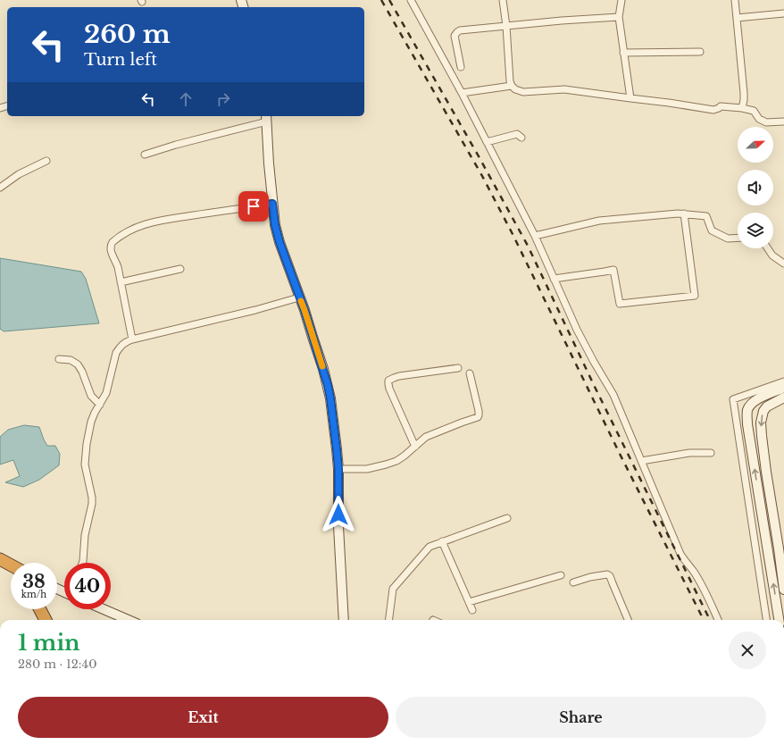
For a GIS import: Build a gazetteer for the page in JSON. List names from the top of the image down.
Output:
{
  "north": "right",
  "page": {
    "turn": ["260 m", "Turn left"],
    "speed": "38 km/h",
    "limit": "40",
    "heading": ["1 min", "280 m · 12:40"],
    "buttons": ["Exit", "Share"]
  }
}
